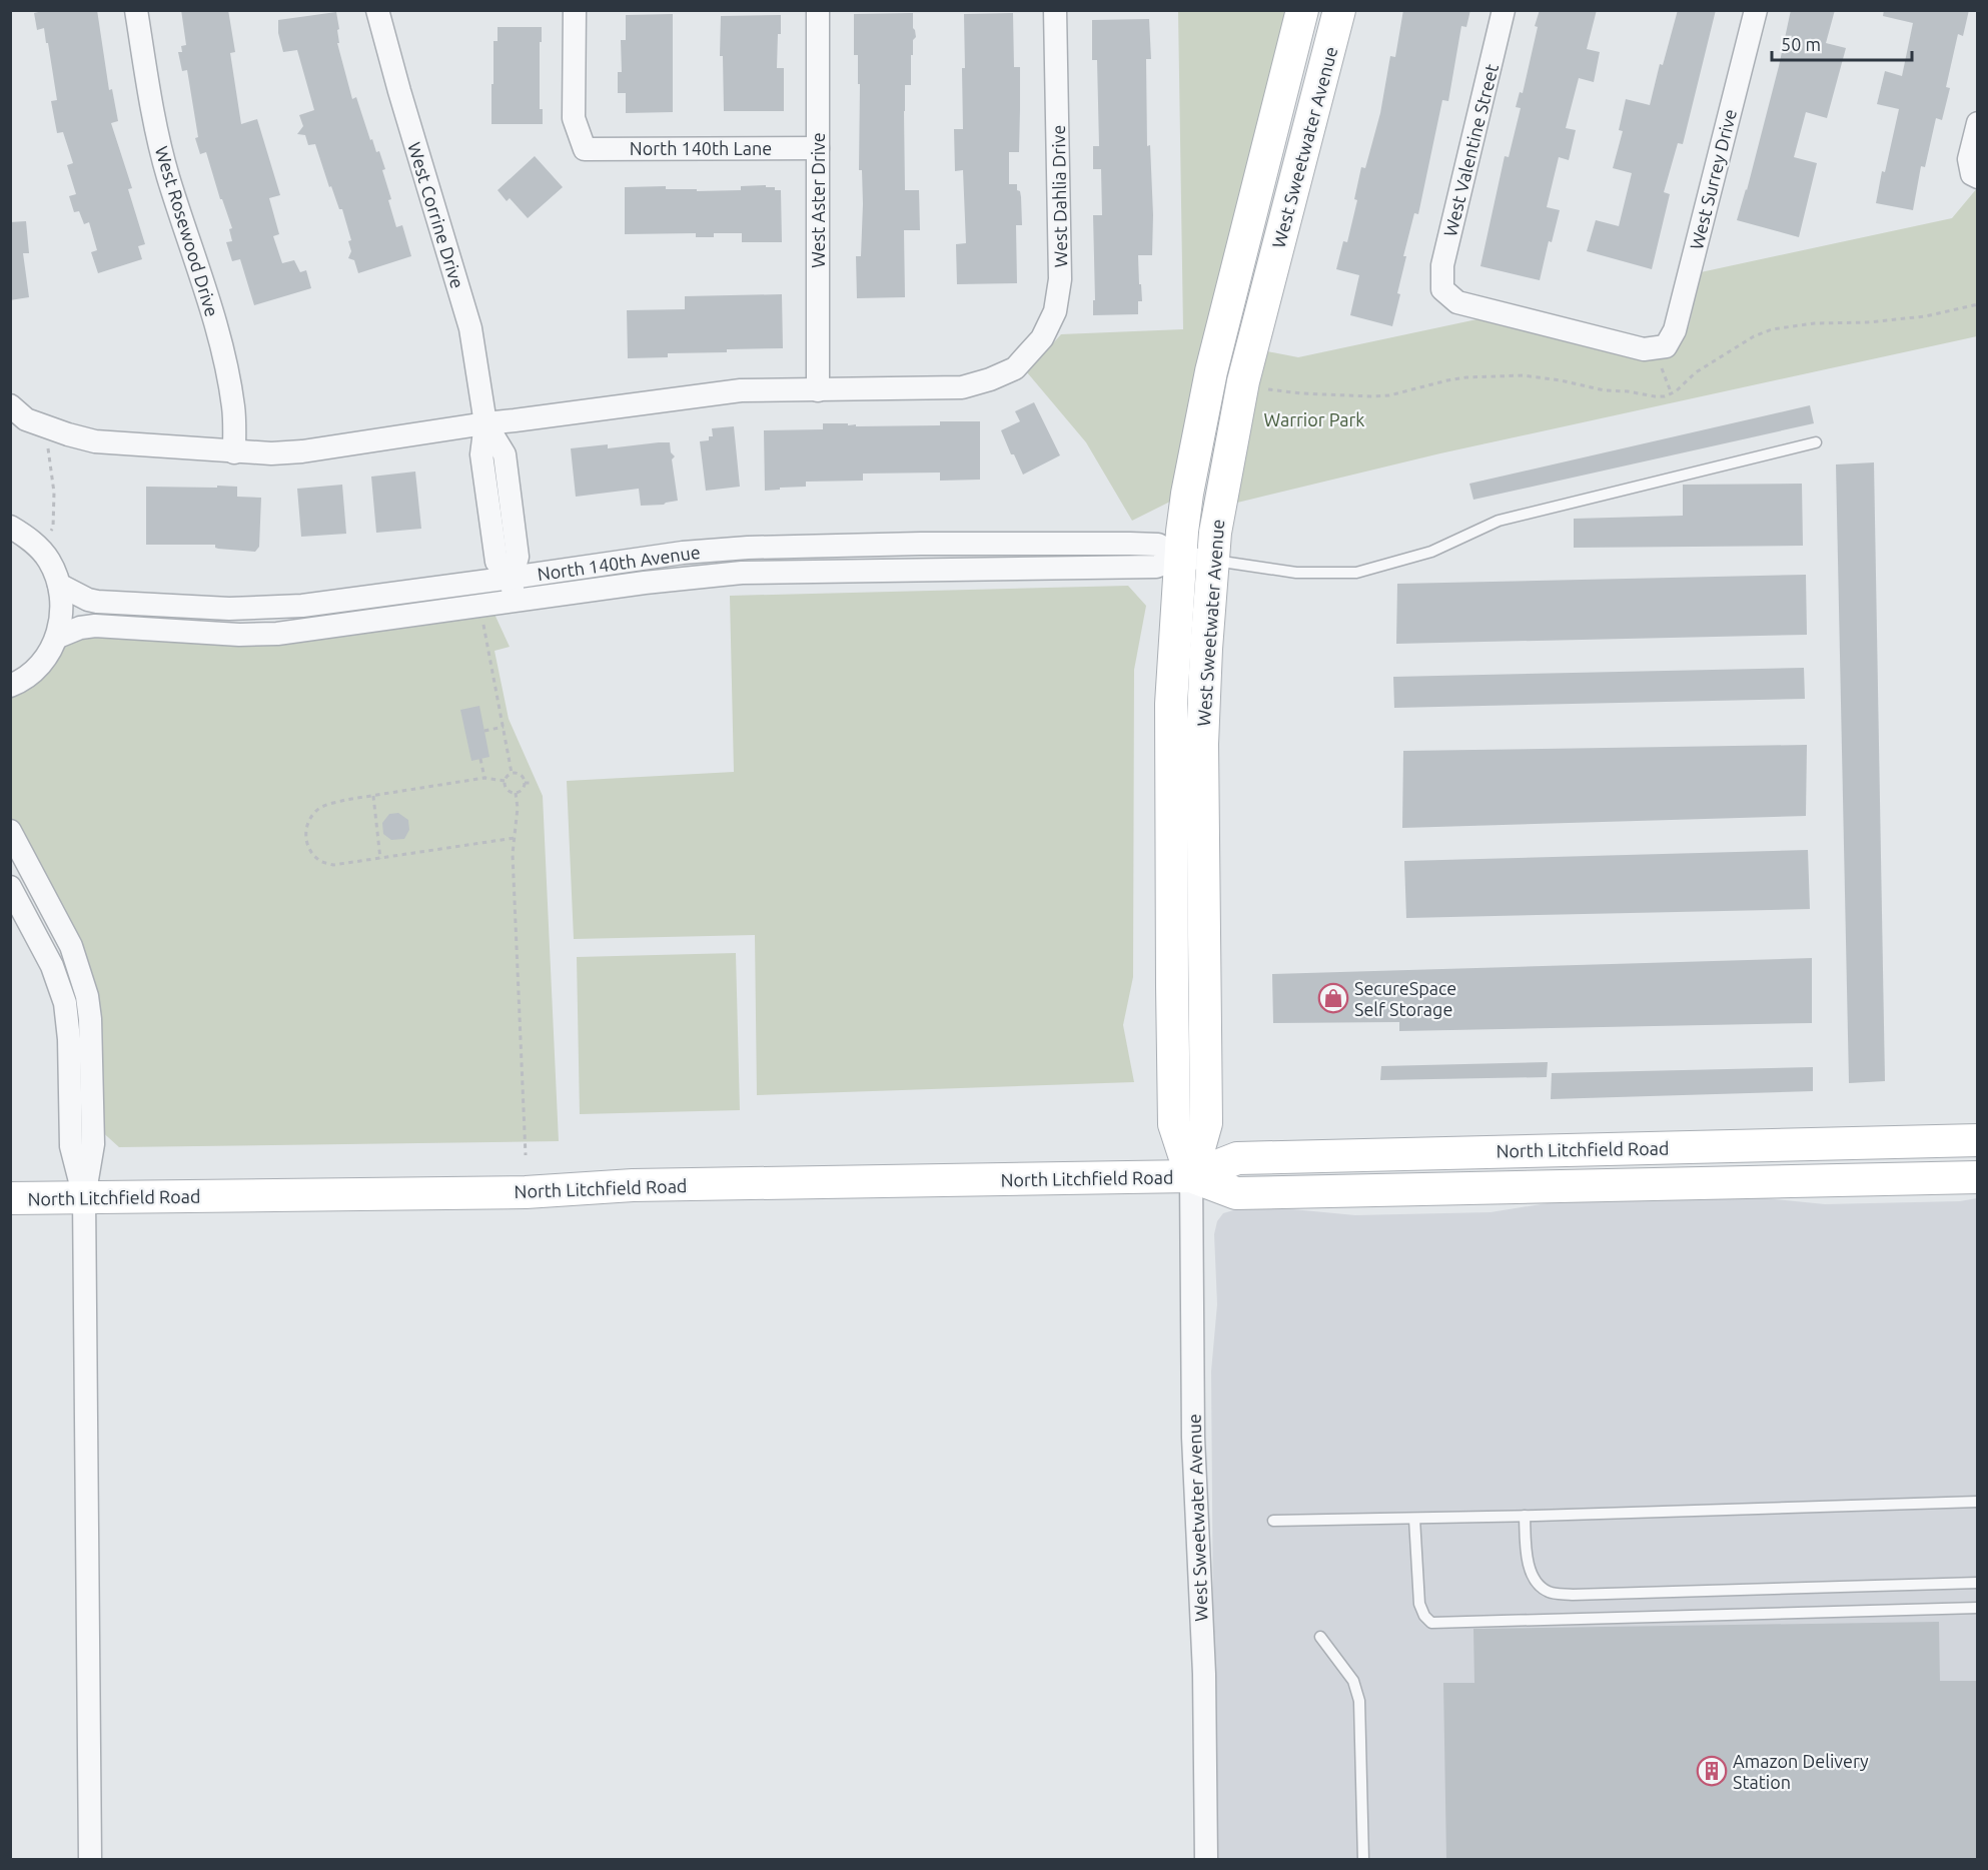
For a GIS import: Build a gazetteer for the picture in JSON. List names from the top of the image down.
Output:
{
  "streets": {
    "main road": ["West Sweetwater Avenue", "North Litchfield Road"],
    "street": [
      "North 140th Lane",
      "West Valentine Street",
      "West Surrey Drive",
      "West Dahlia Drive",
      "West Aster Drive",
      "West Corrine Drive",
      "West Rosewood Drive",
      "North 140th Avenue"
    ]
  },
  "crossings": [
    ["West Sweetwater Avenue", "North 140th Avenue"],
    ["West Sweetwater Avenue", "North Litchfield Road"],
    ["North 140th Lane", "West Aster Drive"],
    ["West Valentine Street", "West Surrey Drive"],
    ["West Dahlia Drive", "West Aster Drive"],
    ["West Corrine Drive", "North 140th Avenue"]
  ],
  "parks": ["Warrior Park"],
  "places": {
    "shop": ["SecureSpace Self Storage"],
    "building": ["Amazon Delivery Station"]
  },
  "scale_bar": "50 m"
}
